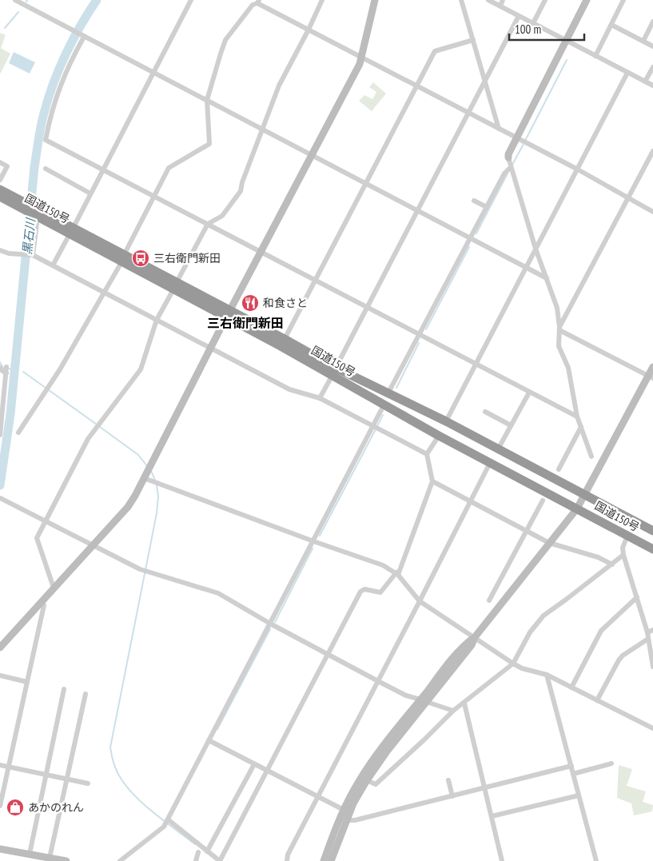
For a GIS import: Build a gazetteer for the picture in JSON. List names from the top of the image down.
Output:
{
  "streets": {
    "highway": ["国道150号"]
  },
  "districts": ["三右衛門新田"],
  "water": ["黒石川"],
  "places": {
    "bus stop": ["三右衛門新田"],
    "restaurant": ["和食さと"],
    "shop": ["あかのれん"]
  },
  "scale_bar": "100 m"
}
